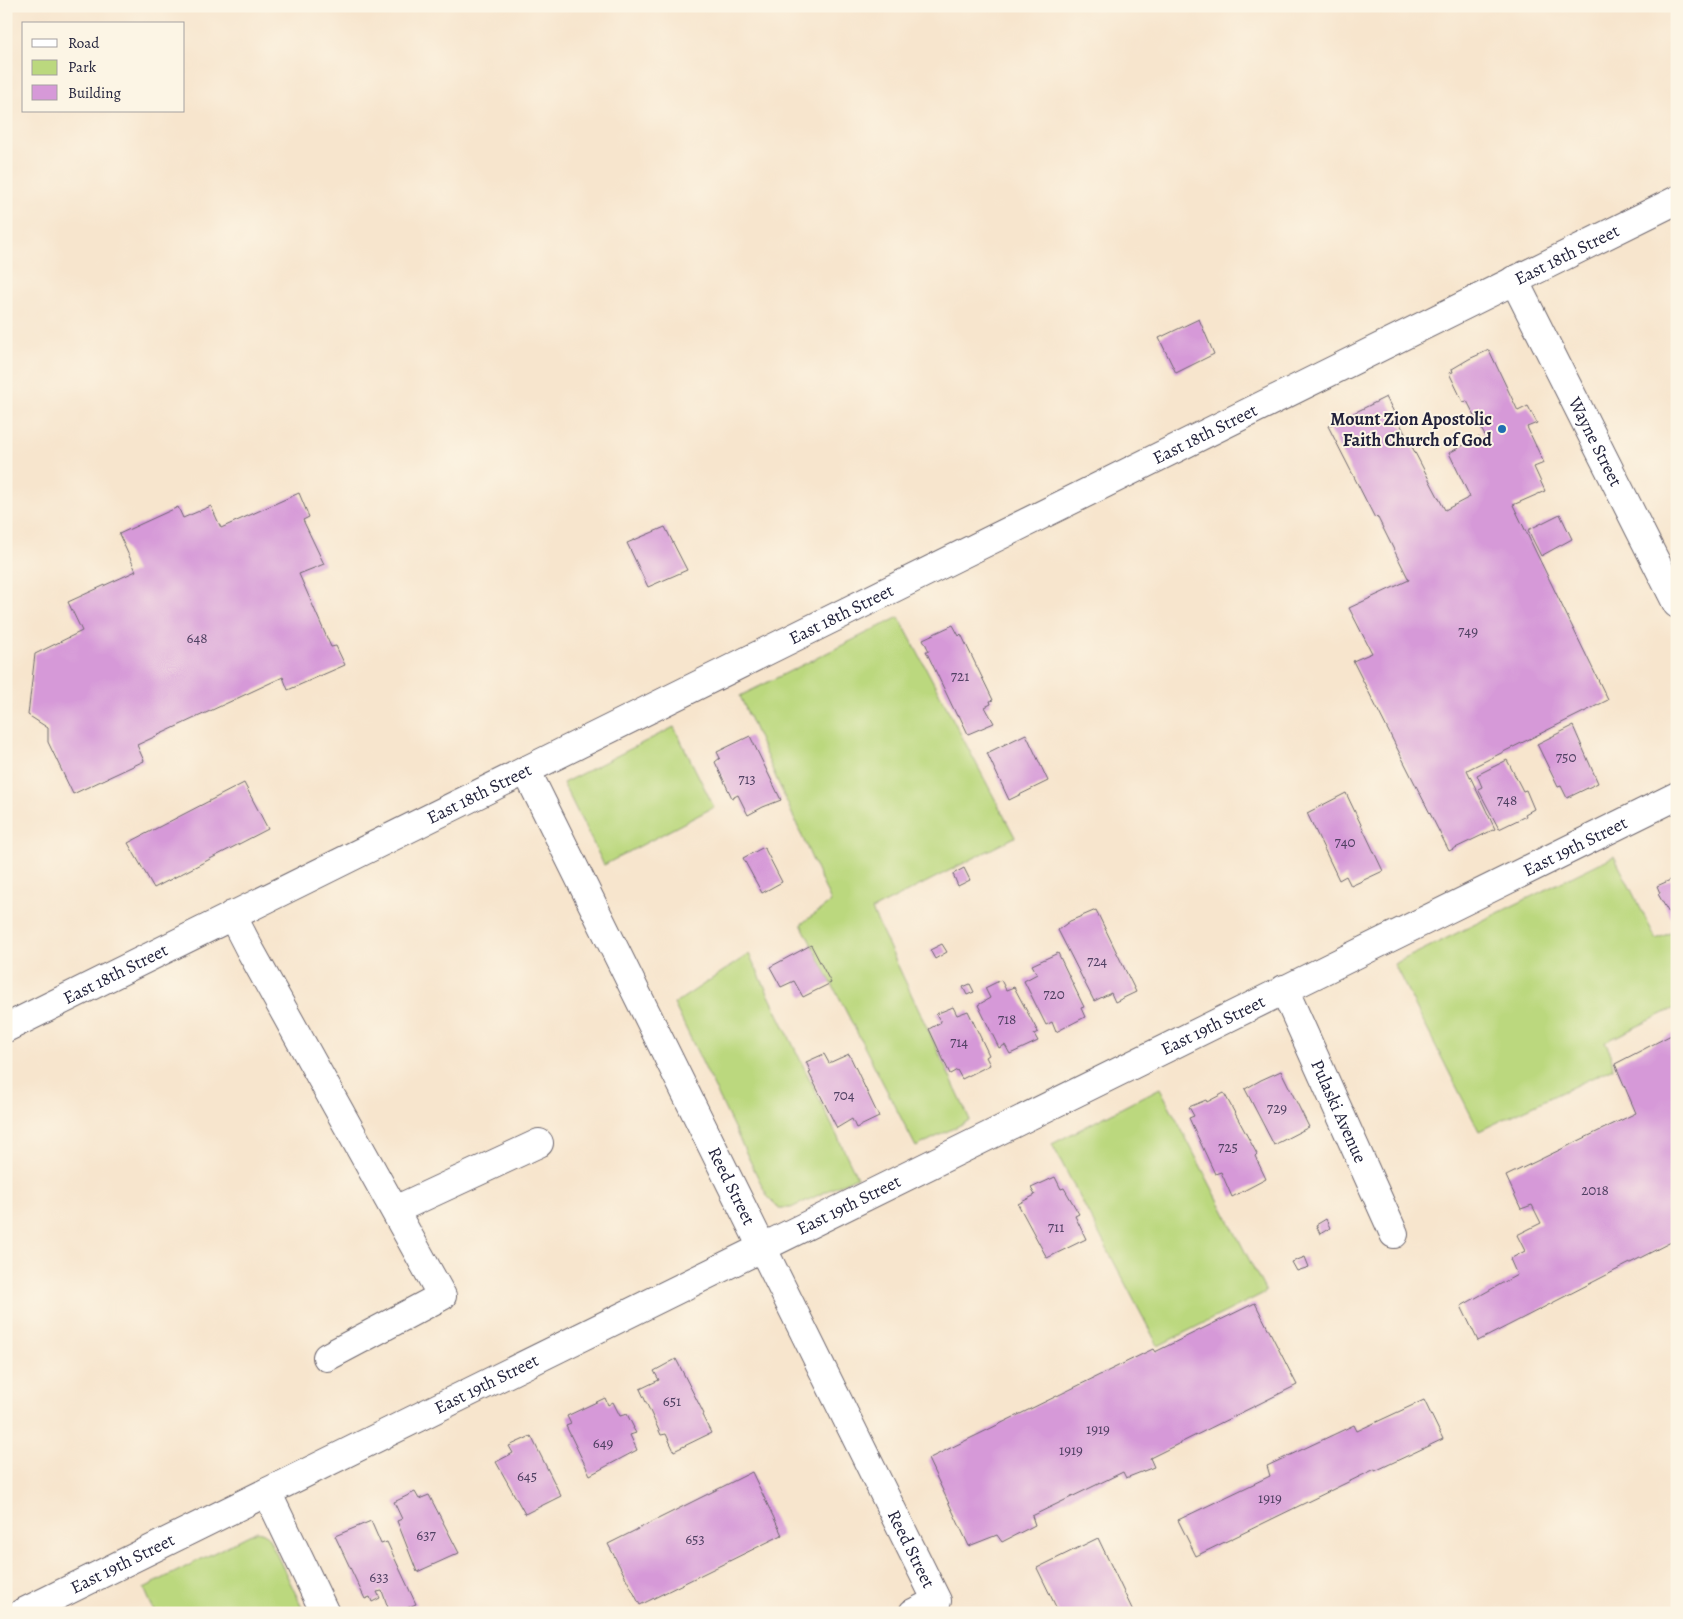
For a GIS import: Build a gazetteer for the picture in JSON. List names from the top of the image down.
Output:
{
  "streets": {
    "street": [
      "East 18th Street",
      "Wayne Street",
      "East 19th Street",
      "Pulaski Avenue",
      "Reed Street"
    ]
  },
  "crossings": [
    ["East 18th Street", "Wayne Street"],
    ["East 18th Street", "Reed Street"],
    ["East 19th Street", "Pulaski Avenue"],
    ["East 19th Street", "Reed Street"]
  ],
  "places": ["Mount Zion Apostolic Faith Church of God"],
  "house_numbers": [
    "749",
    "648",
    "721",
    "750",
    "713",
    "748",
    "740",
    "724",
    "720",
    "718",
    "714",
    "704",
    "729",
    "725",
    "2018",
    "711",
    "651",
    "1919",
    "649",
    "1919",
    "645",
    "1919",
    "637",
    "653",
    "633"
  ],
  "legend": ["Road", "Park", "Building"]
}
